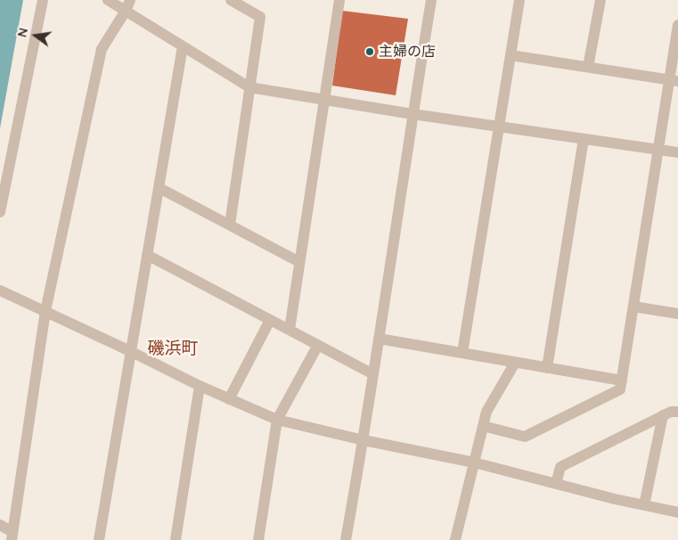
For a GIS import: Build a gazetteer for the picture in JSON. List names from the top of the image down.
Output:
{
  "districts": ["磯浜町"],
  "places": ["主婦の店"],
  "north": "left"
}
